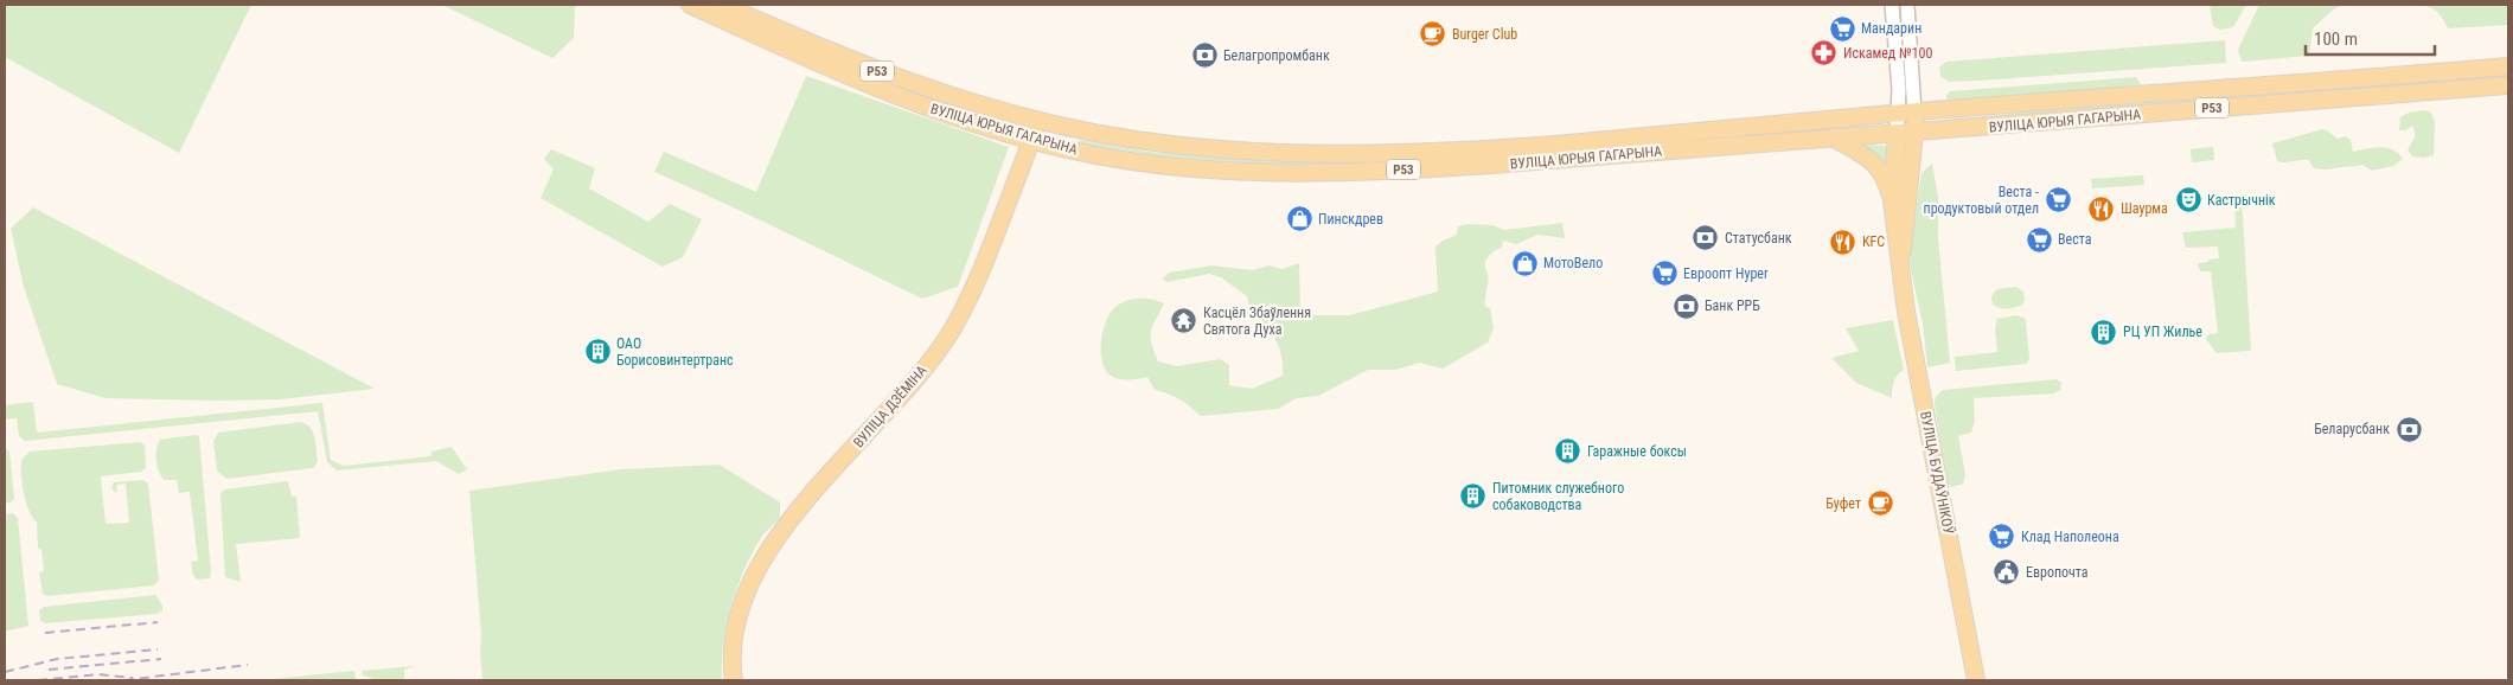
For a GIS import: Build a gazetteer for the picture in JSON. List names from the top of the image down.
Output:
{
  "streets": {
    "main road": [
      "Р53",
      "ВУЛІЦА ЮРЫЯ ГАГАРЫНА",
      "ВУЛІЦА ДЗЁМІНА",
      "ВУЛІЦА БУДАЎНІКОЎ"
    ]
  },
  "crossings": [
    ["ВУЛІЦА ЮРЫЯ ГАГАРЫНА", "ВУЛІЦА ДЗЁМІНА"],
    ["ВУЛІЦА ЮРЫЯ ГАГАРЫНА", "ВУЛІЦА БУДАЎНІКОЎ"]
  ],
  "places": {
    "supermarket": [
      "Мандарин",
      "Веста - продуктовый отдел",
      "Веста",
      "Евроопт Hyper",
      "Клад Наполеона"
    ],
    "cafe": ["Burger Club", "Буфет"],
    "pharmacy": ["Искамед №100"],
    "bank": [
      "Белагропромбанк",
      "Статусбанк",
      "Банк РРБ",
      "Беларусбанк"
    ],
    "theatre": ["Кастрычнік"],
    "restaurant": ["Шаурма", "KFC"],
    "shop": ["Пинскдрев", "МотоВело"],
    "temple": ["Касцёл Збаўлення Святога Духа"],
    "building": [
      "РЦ УП Жилье",
      "ОАО Борисовинтертранс",
      "Гаражные боксы",
      "Питомник служебного собаководства"
    ],
    "public building": ["Европочта"]
  },
  "scale_bar": "100 m"
}
